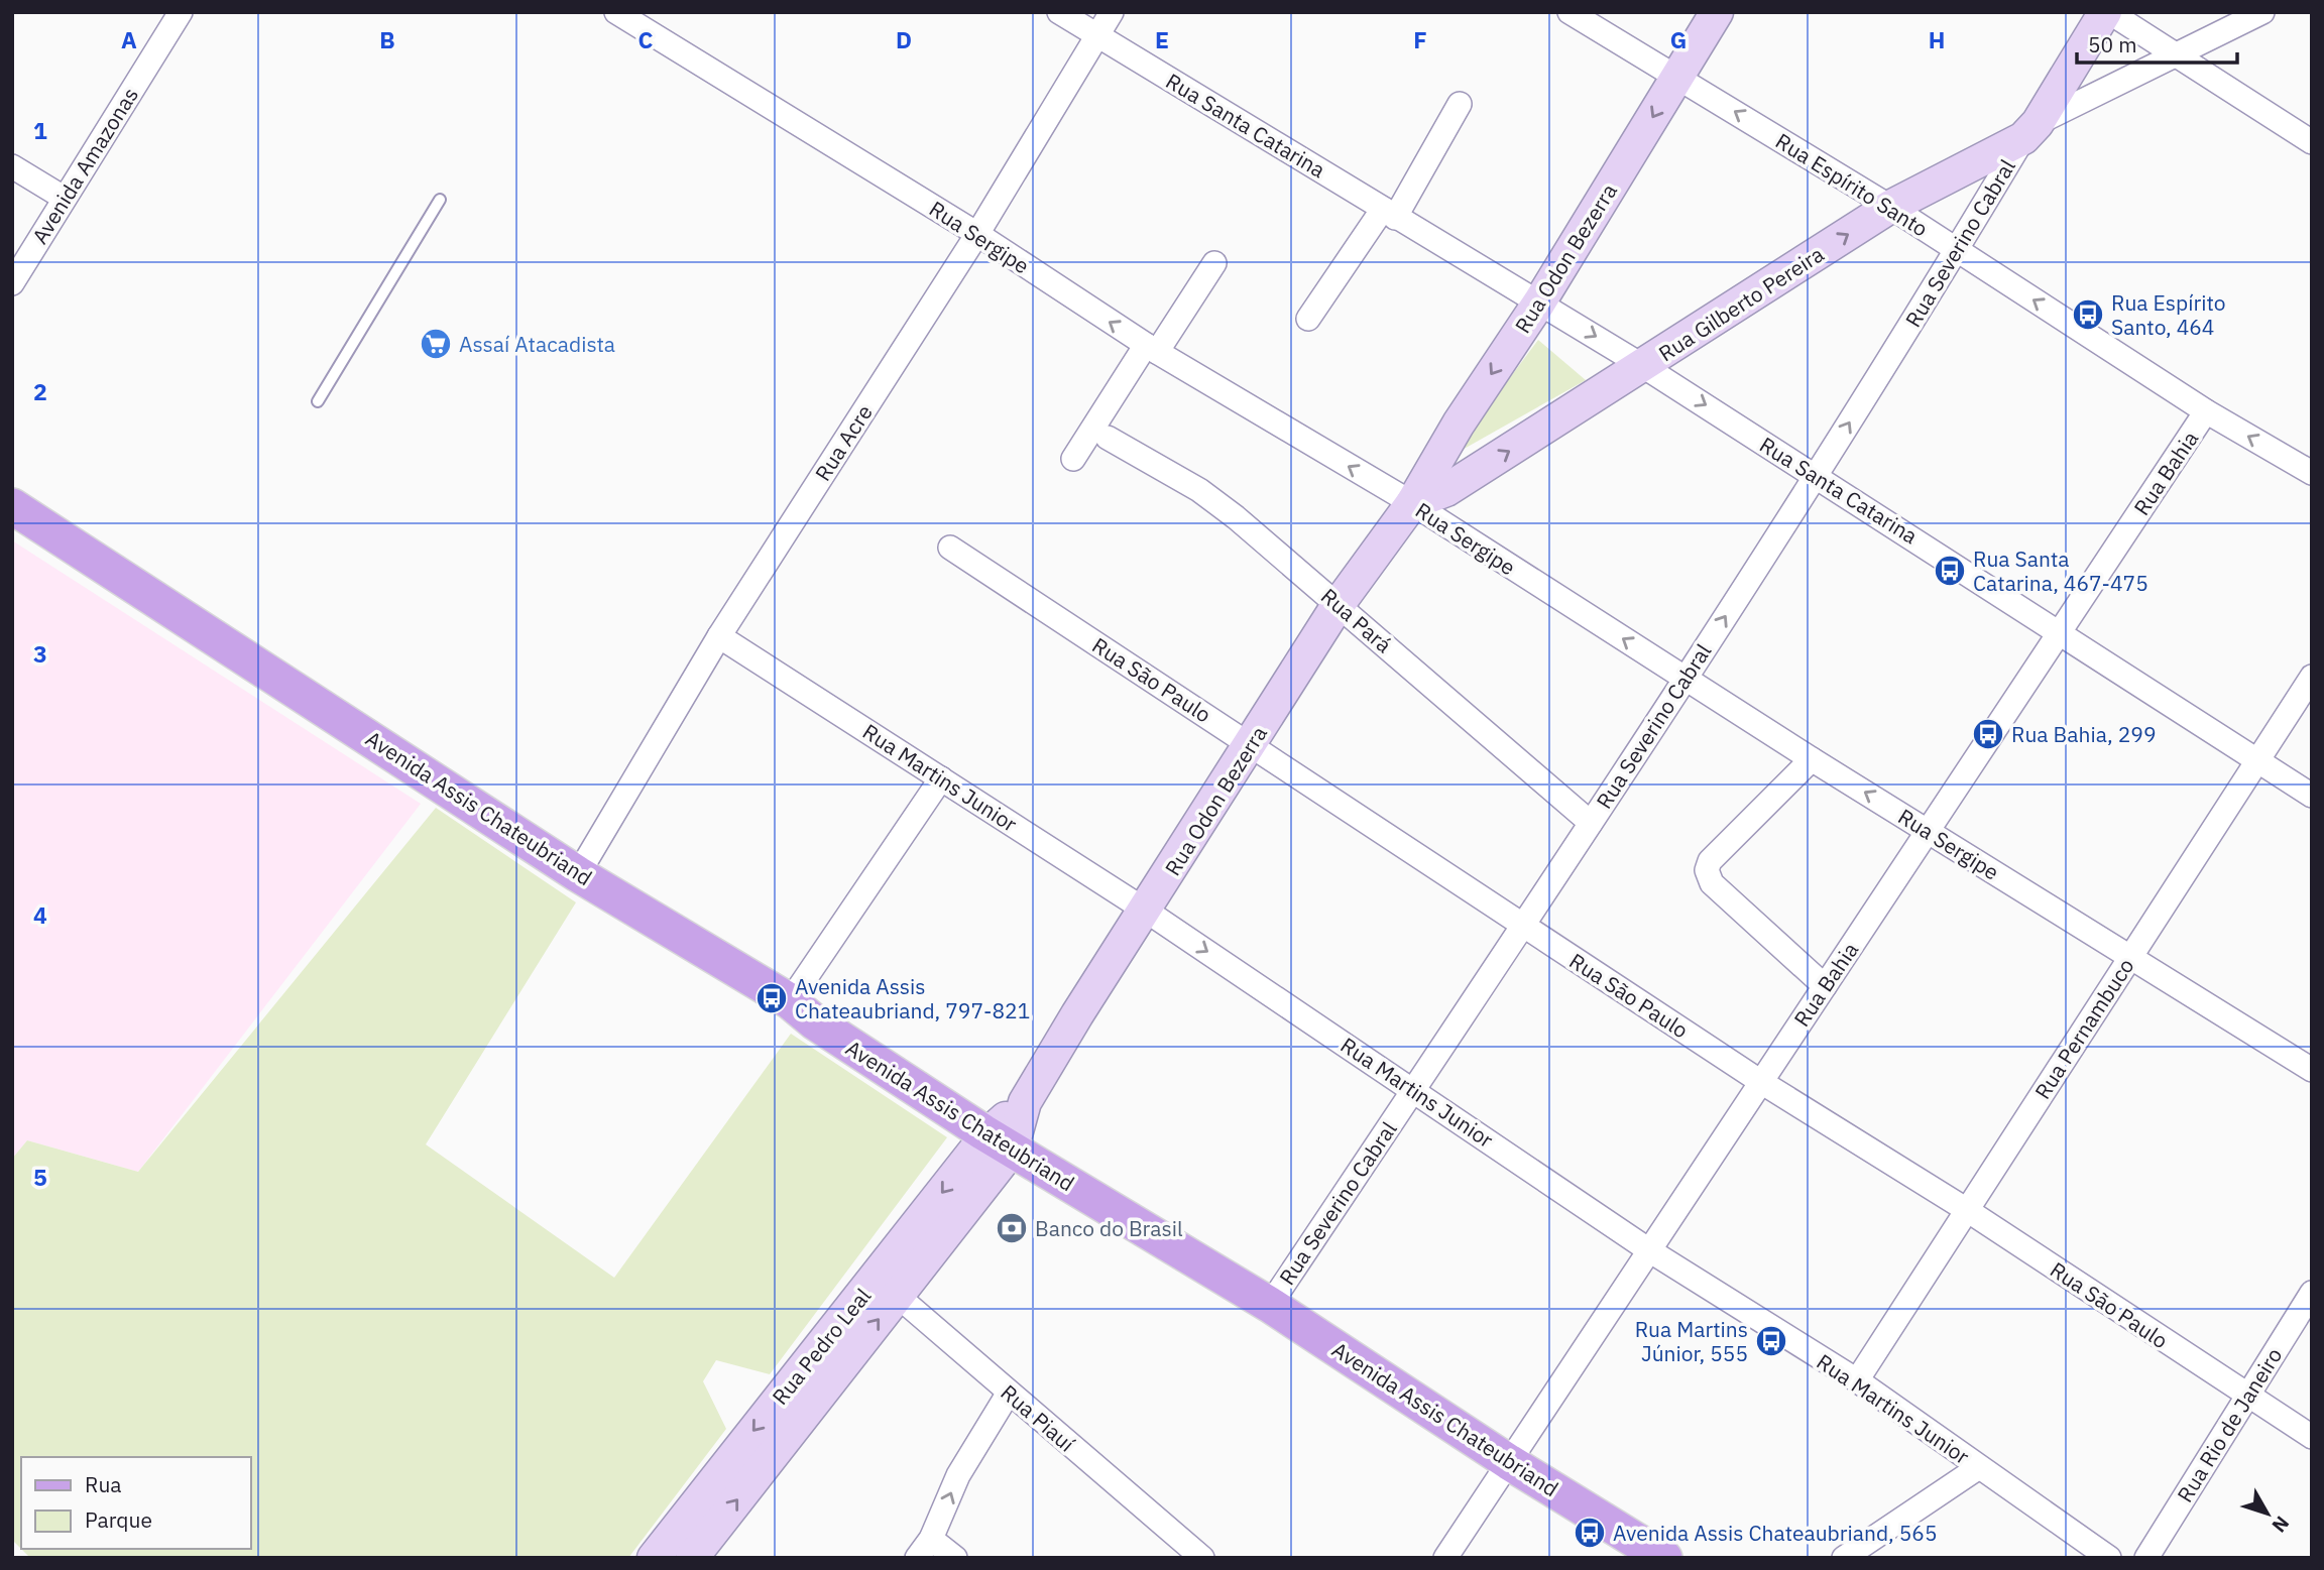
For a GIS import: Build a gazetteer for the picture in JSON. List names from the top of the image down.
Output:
{
  "streets": {
    "main road": [
      "Rua Odon Bezerra",
      "Rua Gilberto Pereira",
      "Avenida Assis Chateubriand",
      "Rua Pedro Leal"
    ],
    "street": [
      "Rua Santa Catarina",
      "Avenida Amazonas",
      "Rua Espírito Santo",
      "Rua Sergipe",
      "Rua Severino Cabral",
      "Rua Acre",
      "Rua Bahia",
      "Rua Pará",
      "Rua São Paulo",
      "Rua Martins Junior",
      "Rua Pernambuco",
      "Rua Piauí",
      "Rua Rio de Janeiro"
    ]
  },
  "crossings": [
    ["Rua Santa Catarina", "Rua Severino Cabral"],
    ["Rua Santa Catarina", "Rua Odon Bezerra"],
    ["Rua Santa Catarina", "Rua Gilberto Pereira"],
    ["Rua Santa Catarina", "Rua Acre"],
    ["Rua Santa Catarina", "Rua Bahia"],
    ["Rua Santa Catarina", "Rua Pernambuco"],
    ["Rua Espírito Santo", "Rua Severino Cabral"],
    ["Rua Espírito Santo", "Rua Odon Bezerra"],
    ["Rua Espírito Santo", "Rua Gilberto Pereira"],
    ["Rua Espírito Santo", "Rua Bahia"],
    ["Rua Sergipe", "Rua Severino Cabral"],
    ["Rua Sergipe", "Rua Odon Bezerra"],
    ["Rua Sergipe", "Rua Gilberto Pereira"],
    ["Rua Sergipe", "Rua Acre"],
    ["Rua Sergipe", "Rua Bahia"],
    ["Rua Sergipe", "Rua Pernambuco"],
    ["Rua Severino Cabral", "Rua Gilberto Pereira"],
    ["Rua Severino Cabral", "Rua Pará"],
    ["Rua Severino Cabral", "Rua São Paulo"],
    ["Rua Severino Cabral", "Rua Martins Junior"],
    ["Rua Severino Cabral", "Avenida Assis Chateubriand"],
    ["Rua Odon Bezerra", "Rua Gilberto Pereira"],
    ["Rua Odon Bezerra", "Rua Pará"],
    ["Rua Odon Bezerra", "Rua São Paulo"],
    ["Rua Odon Bezerra", "Rua Martins Junior"],
    ["Rua Odon Bezerra", "Avenida Assis Chateubriand"],
    ["Rua Odon Bezerra", "Rua Pedro Leal"],
    ["Rua Acre", "Rua Martins Junior"],
    ["Rua Acre", "Avenida Assis Chateubriand"],
    ["Rua Bahia", "Rua São Paulo"],
    ["Rua Bahia", "Rua Martins Junior"],
    ["Rua Bahia", "Avenida Assis Chateubriand"],
    ["Rua São Paulo", "Rua Pernambuco"],
    ["Rua São Paulo", "Rua Rio de Janeiro"],
    ["Rua Martins Junior", "Rua Pernambuco"],
    ["Avenida Assis Chateubriand", "Rua Pedro Leal"],
    ["Rua Pedro Leal", "Rua Piauí"]
  ],
  "one_way": [
    "Rua Espírito Santo",
    "Rua Sergipe",
    "Rua Severino Cabral",
    "Rua Odon Bezerra",
    "Rua Gilberto Pereira"
  ],
  "places": {
    "bus stop": [
      "Rua Espírito Santo, 464",
      "Rua Santa Catarina, 467-475",
      "Rua Bahia, 299",
      "Avenida Assis Chateaubriand, 797-821",
      "Rua Martins Júnior, 555",
      "Avenida Assis Chateaubriand, 565"
    ],
    "supermarket": ["Assaí Atacadista"],
    "bank": ["Banco do Brasil"]
  },
  "legend": ["Rua", "Parque"],
  "scale_bar": "50 m",
  "north": "bottom right",
  "grid": {
    "columns": [
      "A",
      "B",
      "C",
      "D",
      "E",
      "F",
      "G",
      "H"
    ],
    "rows": [
      "1",
      "2",
      "3",
      "4",
      "5"
    ]
  }
}
